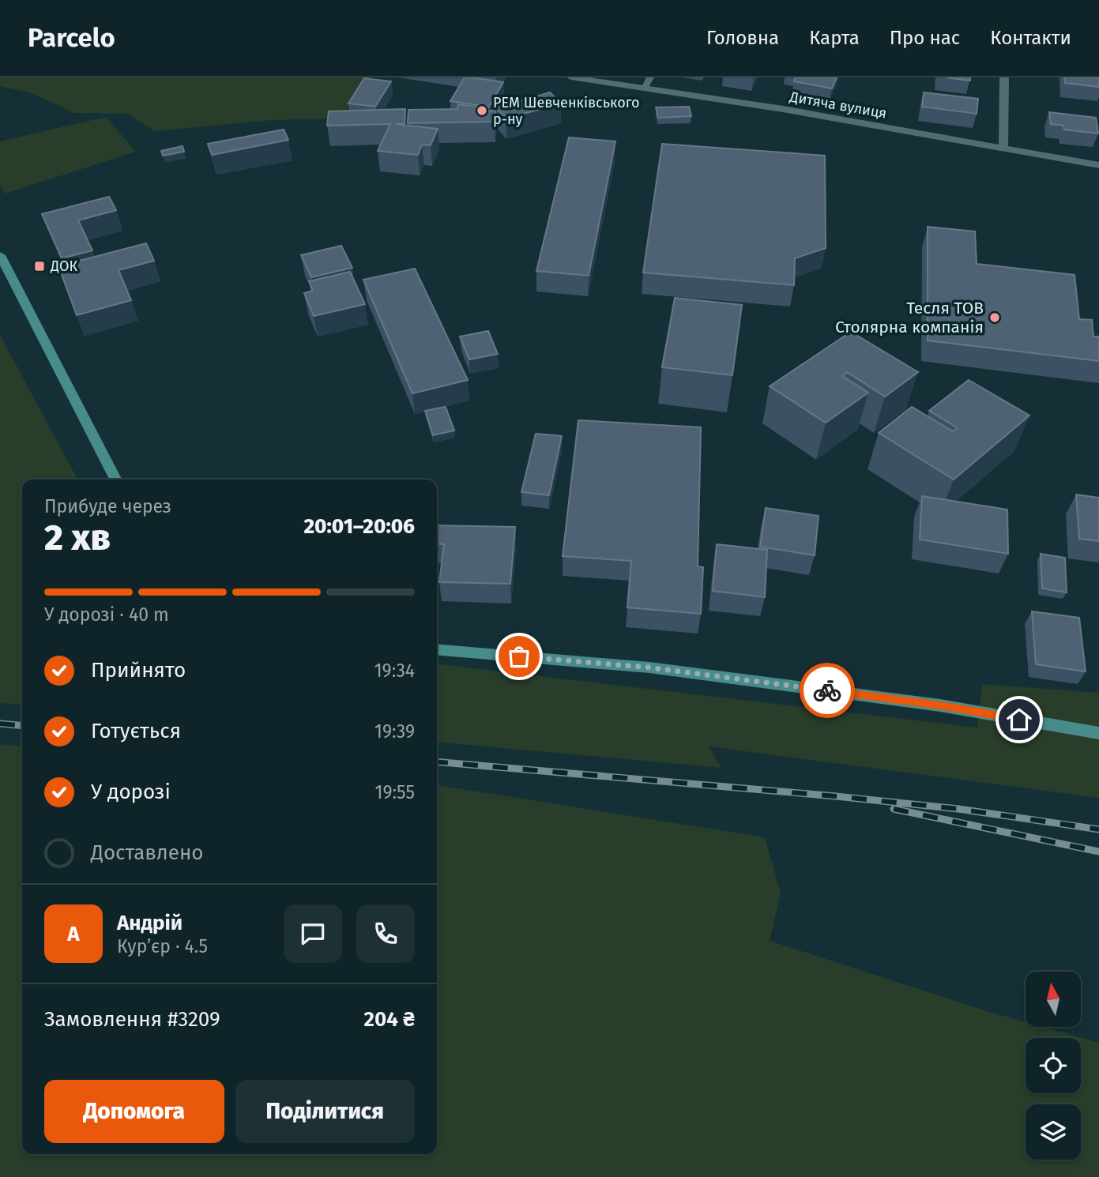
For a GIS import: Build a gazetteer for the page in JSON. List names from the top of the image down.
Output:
{
  "streets": {
    "street": ["Дитяча вулиця"]
  },
  "places": {
    "other": ["РЕМ Шевченківського р-ну", "Тесля ТОВ Столярна компанія"],
    "transit": ["ДОК"]
  },
  "north": "top",
  "page": {
    "header": "Parcelo",
    "nav": [
      "Головна",
      "Карта",
      "Про нас",
      "Контакти"
    ],
    "heading": ["2 хв", "Прибуде через", "20:01–20:06"],
    "panel": [
      "Андрій",
      "Кур’єр · 4.5",
      "Замовлення #3209",
      "204 ₴"
    ],
    "bar": "У дорозі · 40 m",
    "list": [
      ["Прийнято", "19:34"],
      ["Готується", "19:39"],
      ["У дорозі", "19:55"],
      "Доставлено"
    ],
    "round": "А",
    "buttons": ["Допомога", "Поділитися"]
  }
}
